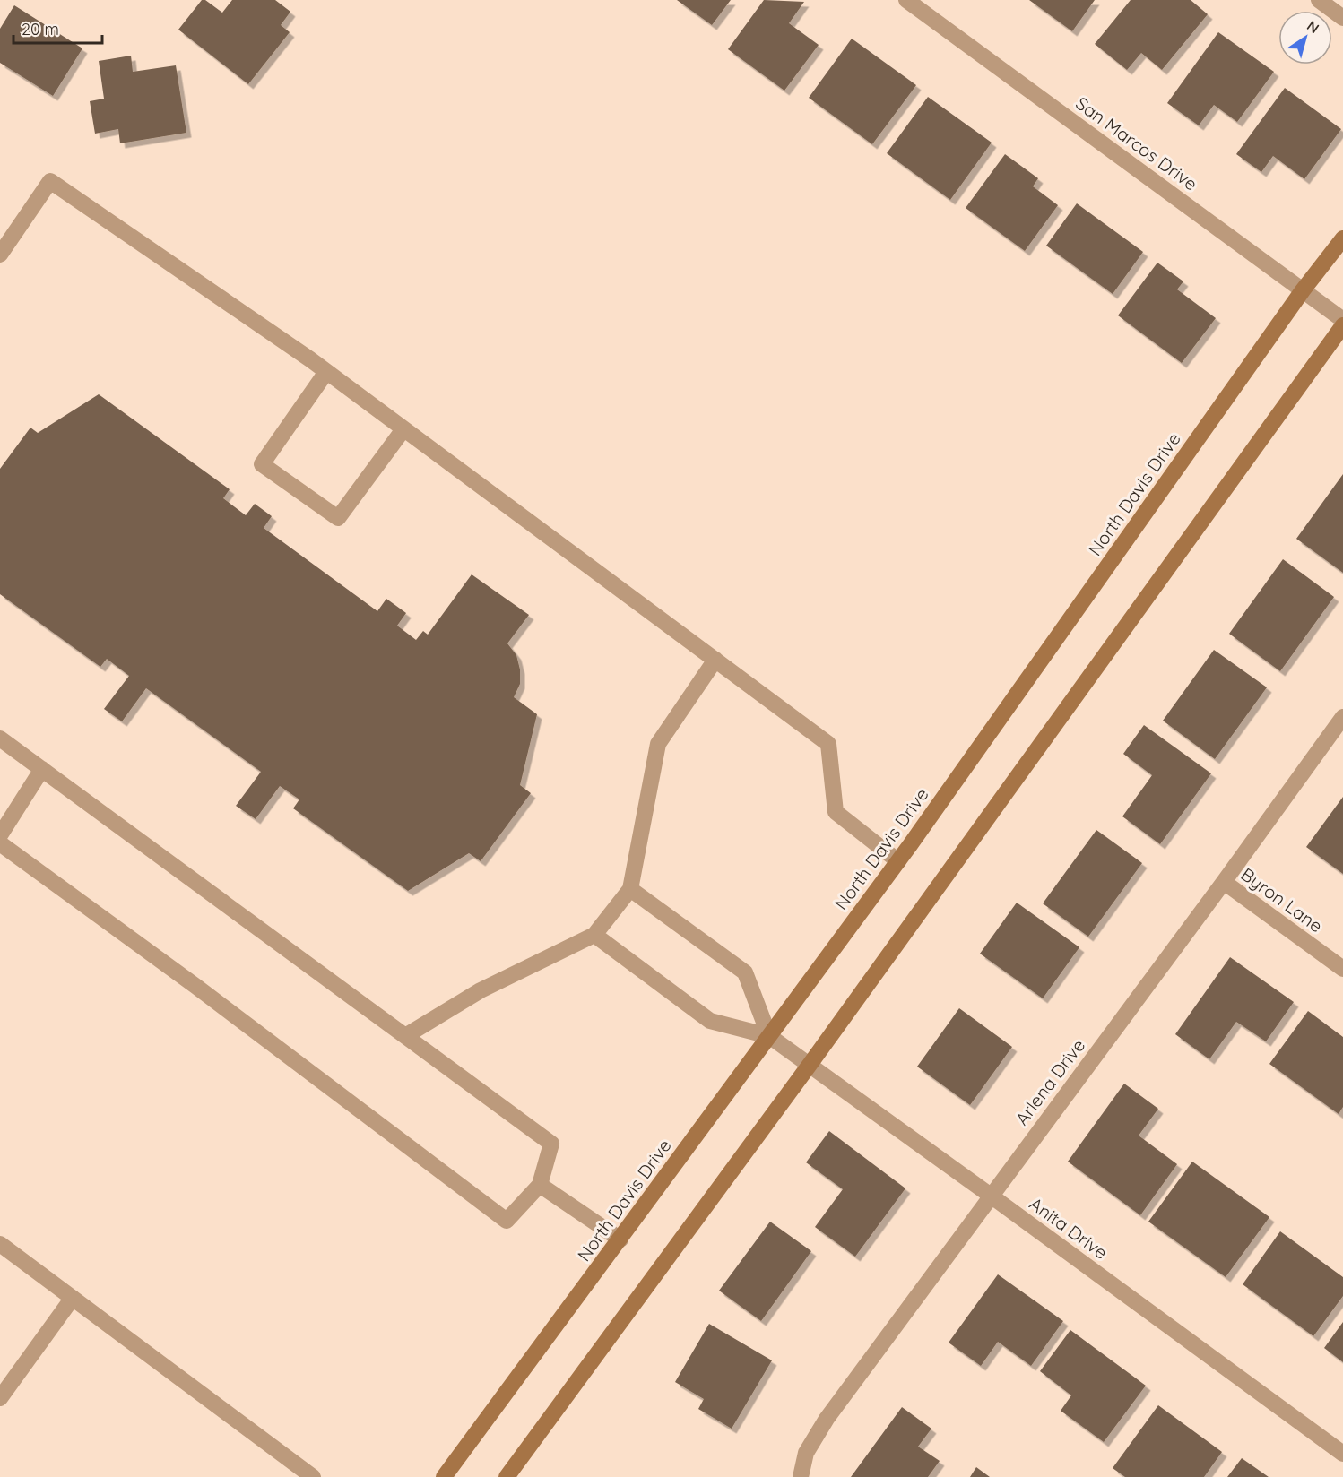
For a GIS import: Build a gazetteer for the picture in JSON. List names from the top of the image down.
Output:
{
  "streets": {
    "street": [
      "San Marcos Drive",
      "North Davis Drive",
      "Byron Lane",
      "Arlena Drive",
      "Anita Drive"
    ]
  },
  "crossings": [
    ["San Marcos Drive", "North Davis Drive"],
    ["North Davis Drive", "Anita Drive"],
    ["Byron Lane", "Arlena Drive"],
    ["Arlena Drive", "Anita Drive"]
  ],
  "scale_bar": "20 m",
  "north": "top right"
}
